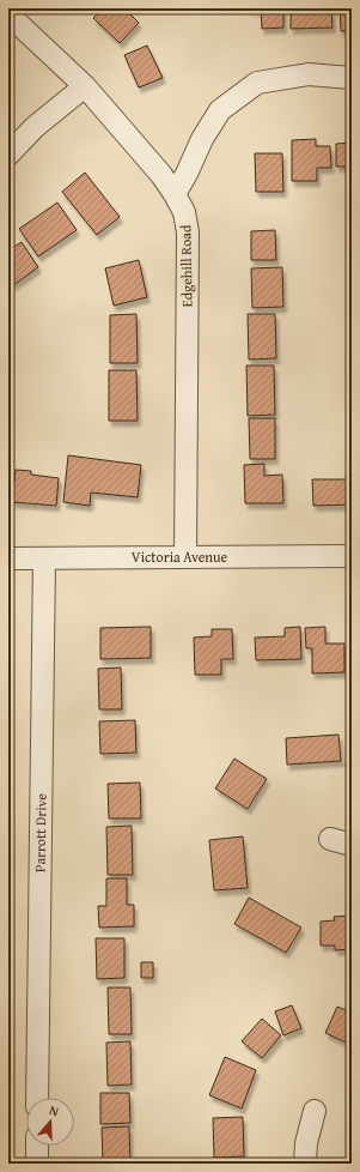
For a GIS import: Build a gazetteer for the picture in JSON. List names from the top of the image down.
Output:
{
  "streets": {
    "street": ["Edgehill Road", "Victoria Avenue", "Parrott Drive"]
  },
  "crossings": [
    ["Edgehill Road", "Victoria Avenue"],
    ["Victoria Avenue", "Parrott Drive"]
  ],
  "north": "top"
}
